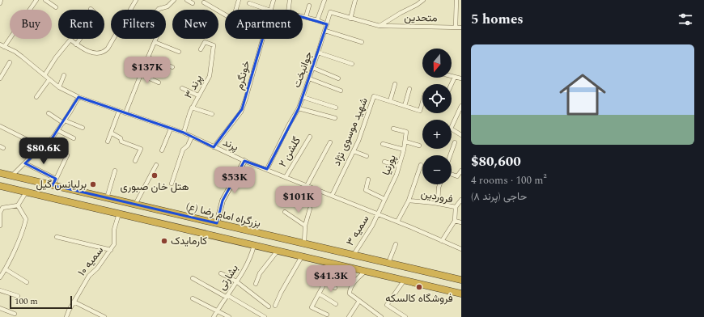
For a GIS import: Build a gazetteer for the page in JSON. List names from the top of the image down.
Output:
{
  "streets": {
    "highway": ["بزرگراه امام رضا (ع)"],
    "street": [
      "متحدین",
      "جوانبخت",
      "خونگرم",
      "پرند ۳",
      "شهید موسوی نژاد",
      "پرند",
      "گلشن ۲",
      "پورنیا",
      "فروردین",
      "سمیه ۳",
      "سمیه ۱۰",
      "بشارتی"
    ]
  },
  "crossings": [
    ["متحدین", "جوانبخت"],
    ["جوانبخت", "پرند"],
    ["خونگرم", "پرند"],
    ["پرند ۳", "پرند"],
    ["شهید موسوی نژاد", "پرند"],
    ["پرند", "گلشن ۲"],
    ["پرند", "پورنیا"],
    ["پرند", "فروردین"],
    ["پرند", "سمیه ۳"],
    ["پورنیا", "سمیه ۳"],
    ["بزرگراه امام رضا (ع)", "سمیه ۳"]
  ],
  "places": [
    "هتل خان صبوری",
    "برلیانس گیل",
    "کارمایدک",
    "فروشگاه کالسکه"
  ],
  "scale_bar": "100 m",
  "north": "bottom",
  "page": {
    "heading": "5 homes",
    "chip": [
      "Buy",
      "Rent",
      "Filters",
      "New",
      "Apartment"
    ],
    "list": [
      {
        "name": "$80,600",
        "note": "4 rooms · 100 m² · حاجی (پرند ۸)"
      }
    ],
    "map_buttons": ["+", "−"],
    "price": [
      "$137K",
      "$80.6K",
      "$53K",
      "$101K",
      "$41.3K"
    ],
    "scale": "100 m"
  }
}
